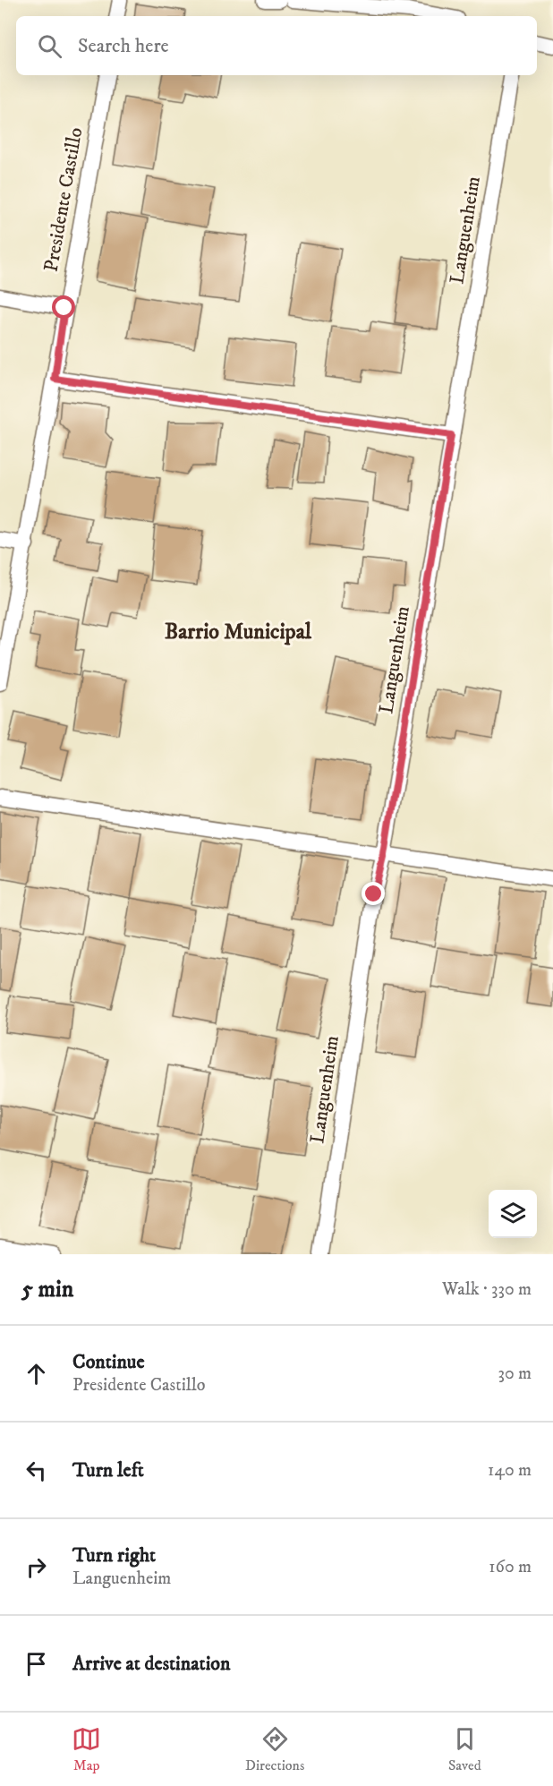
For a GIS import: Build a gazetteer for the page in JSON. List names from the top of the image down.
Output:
{
  "streets": {
    "street": ["Presidente Castillo", "Languenheim"]
  },
  "districts": ["Barrio Municipal"],
  "page": {
    "search": "Search here",
    "heading": ["5 min", "Walk · 330 m"],
    "list": [
      ["Continue", "Presidente Castillo", "30 m"],
      ["Turn left", "140 m"],
      ["Turn right", "Languenheim", "160 m"],
      "Arrive at destination"
    ],
    "nav": ["Map", "Directions", "Saved"]
  }
}
